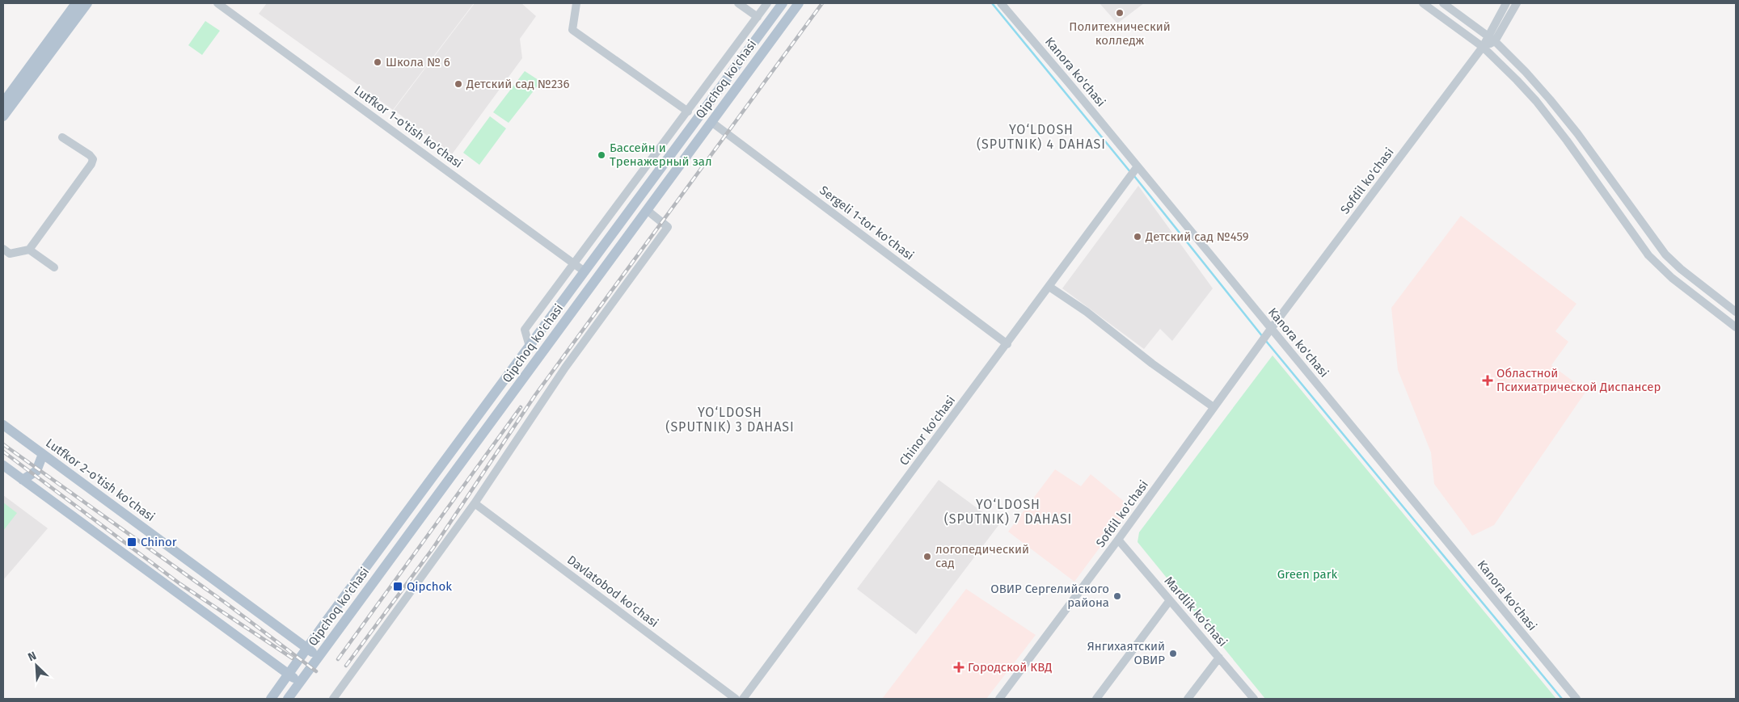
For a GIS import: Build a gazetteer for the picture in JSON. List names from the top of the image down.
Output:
{
  "streets": {
    "main road": ["Qipchoq ko'chasi", "Lutfkor 2-o'tish ko'chasi"],
    "street": [
      "Kanora ko'chasi",
      "Lutfkor 1-o'tish ko'chasi",
      "Sofdil ko'chasi",
      "Sergeli 1-tor ko'chasi",
      "Chinor ko'chasi",
      "Davlatobod ko'chasi",
      "Mardlik ko‘chasi"
    ]
  },
  "crossings": [
    ["Kanora ko'chasi", "Sofdil ko'chasi"],
    ["Kanora ko'chasi", "Chinor ko'chasi"],
    ["Qipchoq ko'chasi", "Lutfkor 1-o'tish ko'chasi"],
    ["Qipchoq ko'chasi", "Sergeli 1-tor ko'chasi"],
    ["Qipchoq ko'chasi", "Lutfkor 2-o'tish ko'chasi"],
    ["Sofdil ko'chasi", "Mardlik ko‘chasi"],
    ["Sergeli 1-tor ko'chasi", "Chinor ko'chasi"]
  ],
  "districts": ["YO‘LDOSH (SPUTNIK) 4 DAHASI", "YO‘LDOSH (SPUTNIK) 3 DAHASI", "YO‘LDOSH (SPUTNIK) 7 DAHASI"],
  "parks": ["Green park"],
  "places": {
    "other": [
      "Политехнический колледж",
      "Школа № 6",
      "Детский сад №236",
      "Бассейн и Тренажерный зал",
      "Детский сад №459",
      "логопедический сад",
      "ОВИР Сергелийского района",
      "Янгихаятский ОВИР"
    ],
    "health": ["Областной Психиатрической Диспансер", "Городской КВД"],
    "transit": ["Chinor", "Qipchok"]
  },
  "north": "top left"
}
